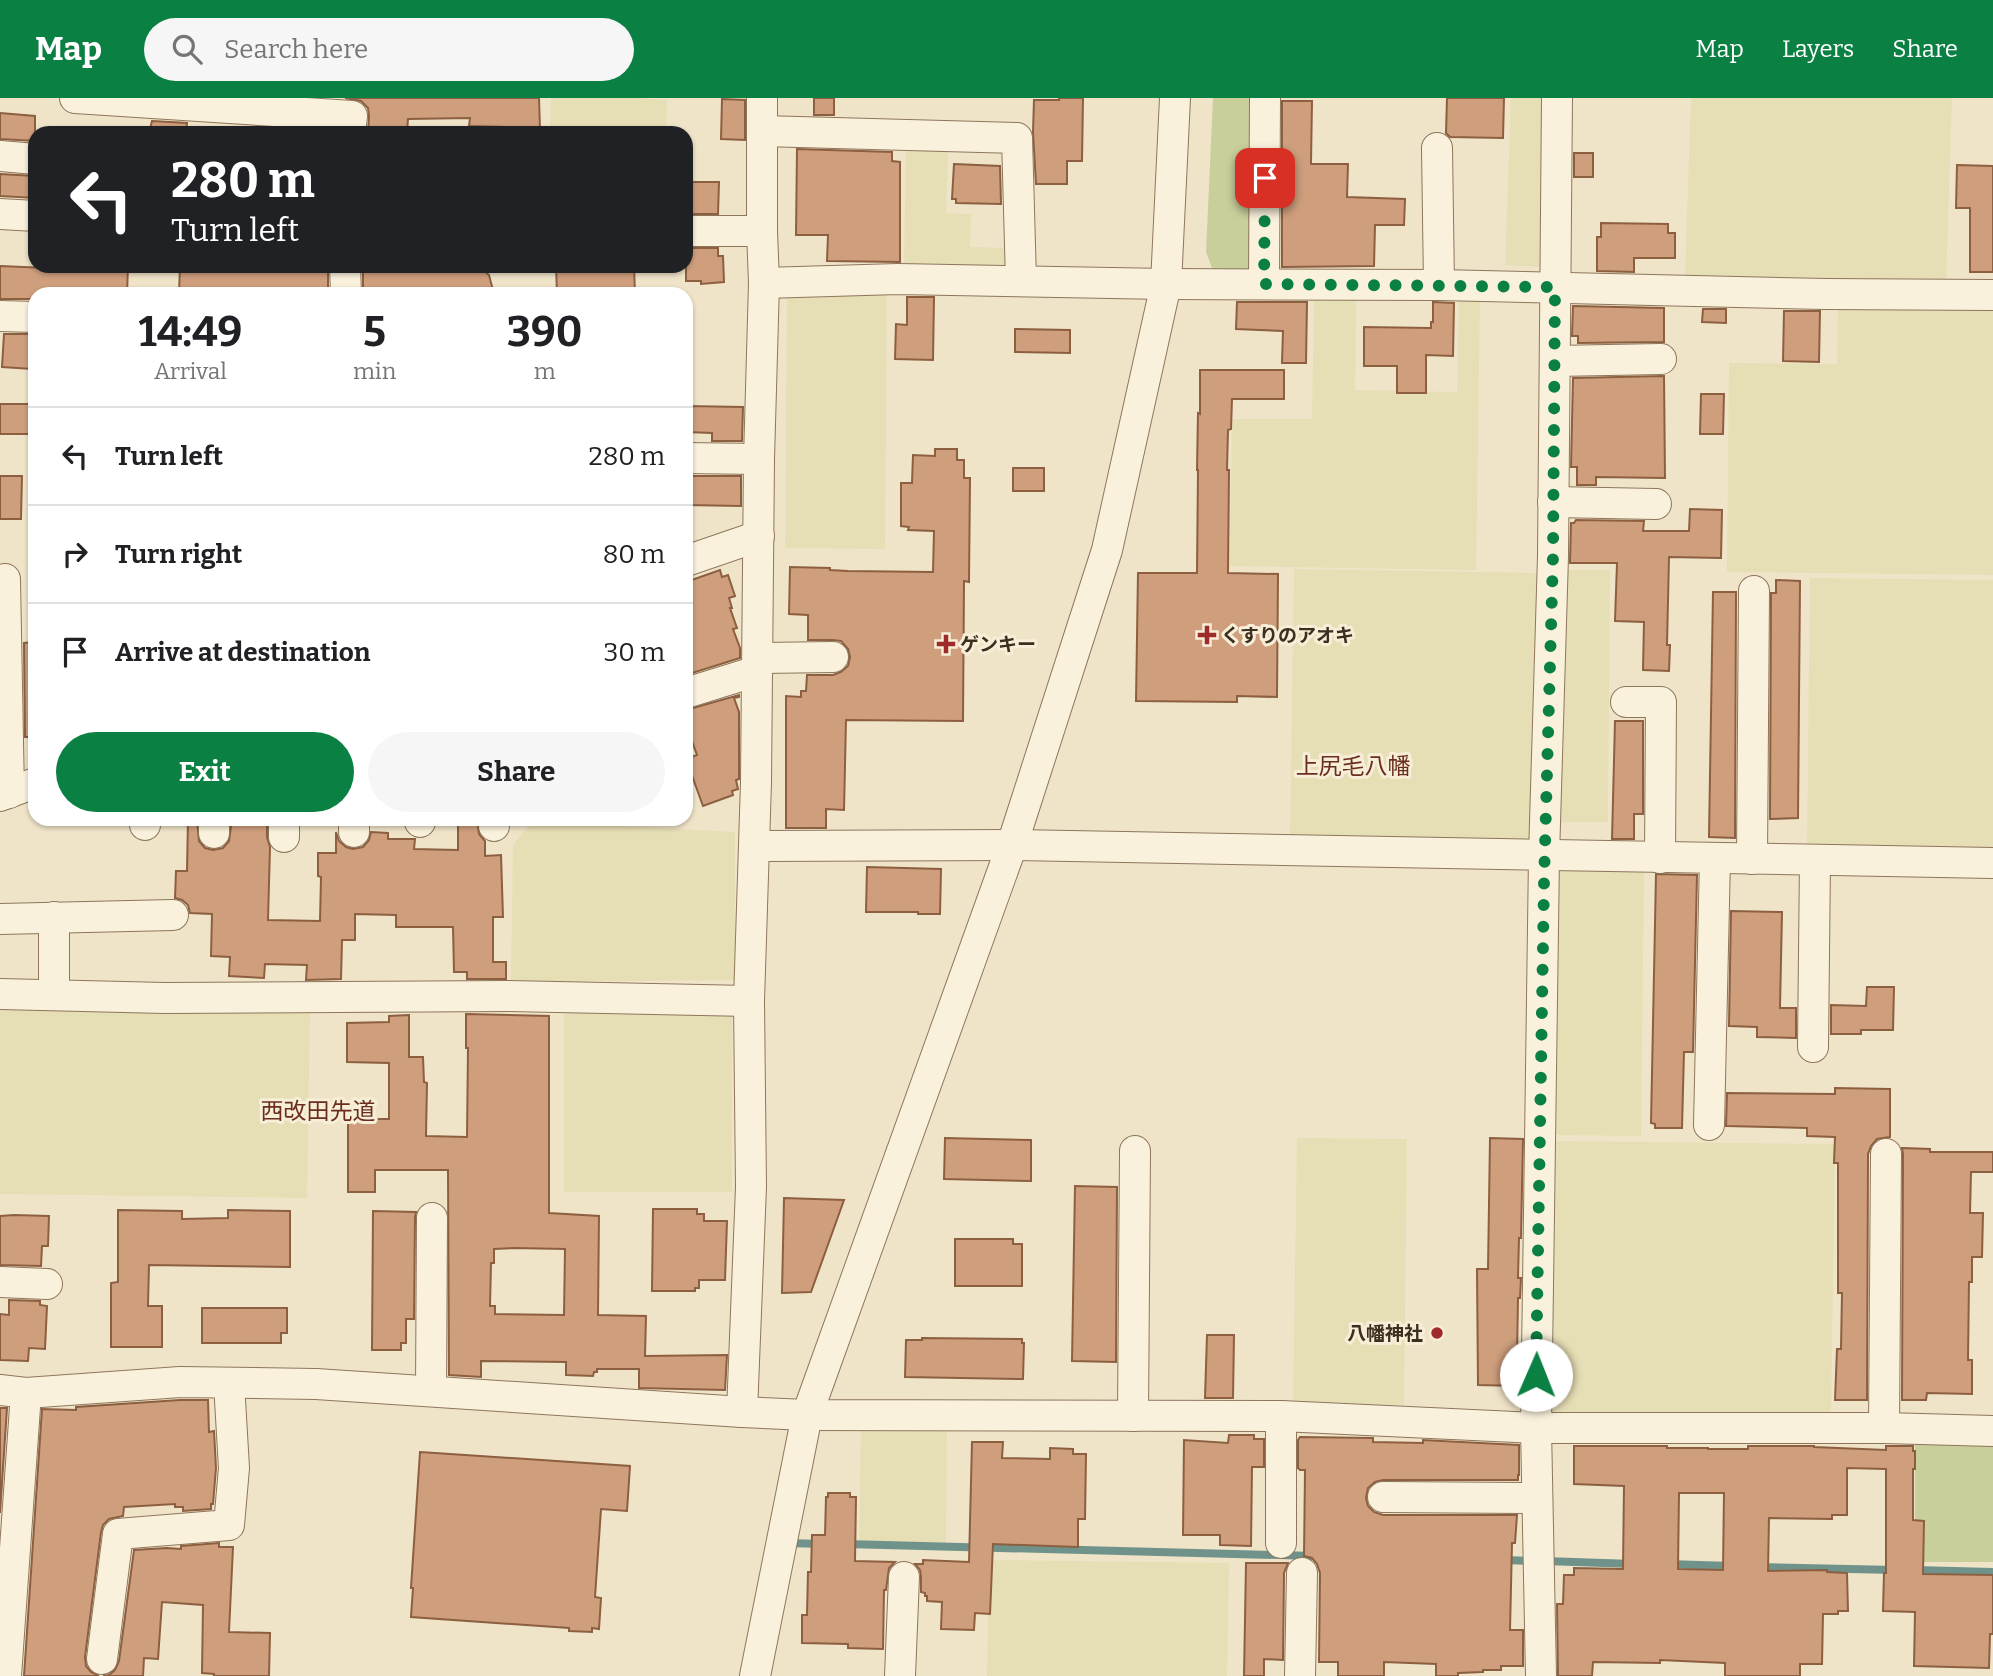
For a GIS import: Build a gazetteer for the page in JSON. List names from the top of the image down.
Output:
{
  "districts": ["上尻毛八幡", "西改田先道"],
  "places": {
    "health": ["くすりのアオキ", "ゲンキー"],
    "other": ["八幡神社"]
  },
  "page": {
    "header": "Map",
    "search": "Search here",
    "nav": ["Map", "Layers", "Share"],
    "turn": ["280 m", "Turn left"],
    "eta": [
      "14:49",
      "Arrival",
      "5",
      "min",
      "390",
      "m"
    ],
    "list": [
      {
        "name": "Turn left",
        "value": "280 m"
      },
      {
        "name": "Turn right",
        "value": "80 m"
      },
      {
        "name": "Arrive at destination",
        "value": "30 m"
      }
    ],
    "buttons": ["Exit", "Share"]
  }
}
